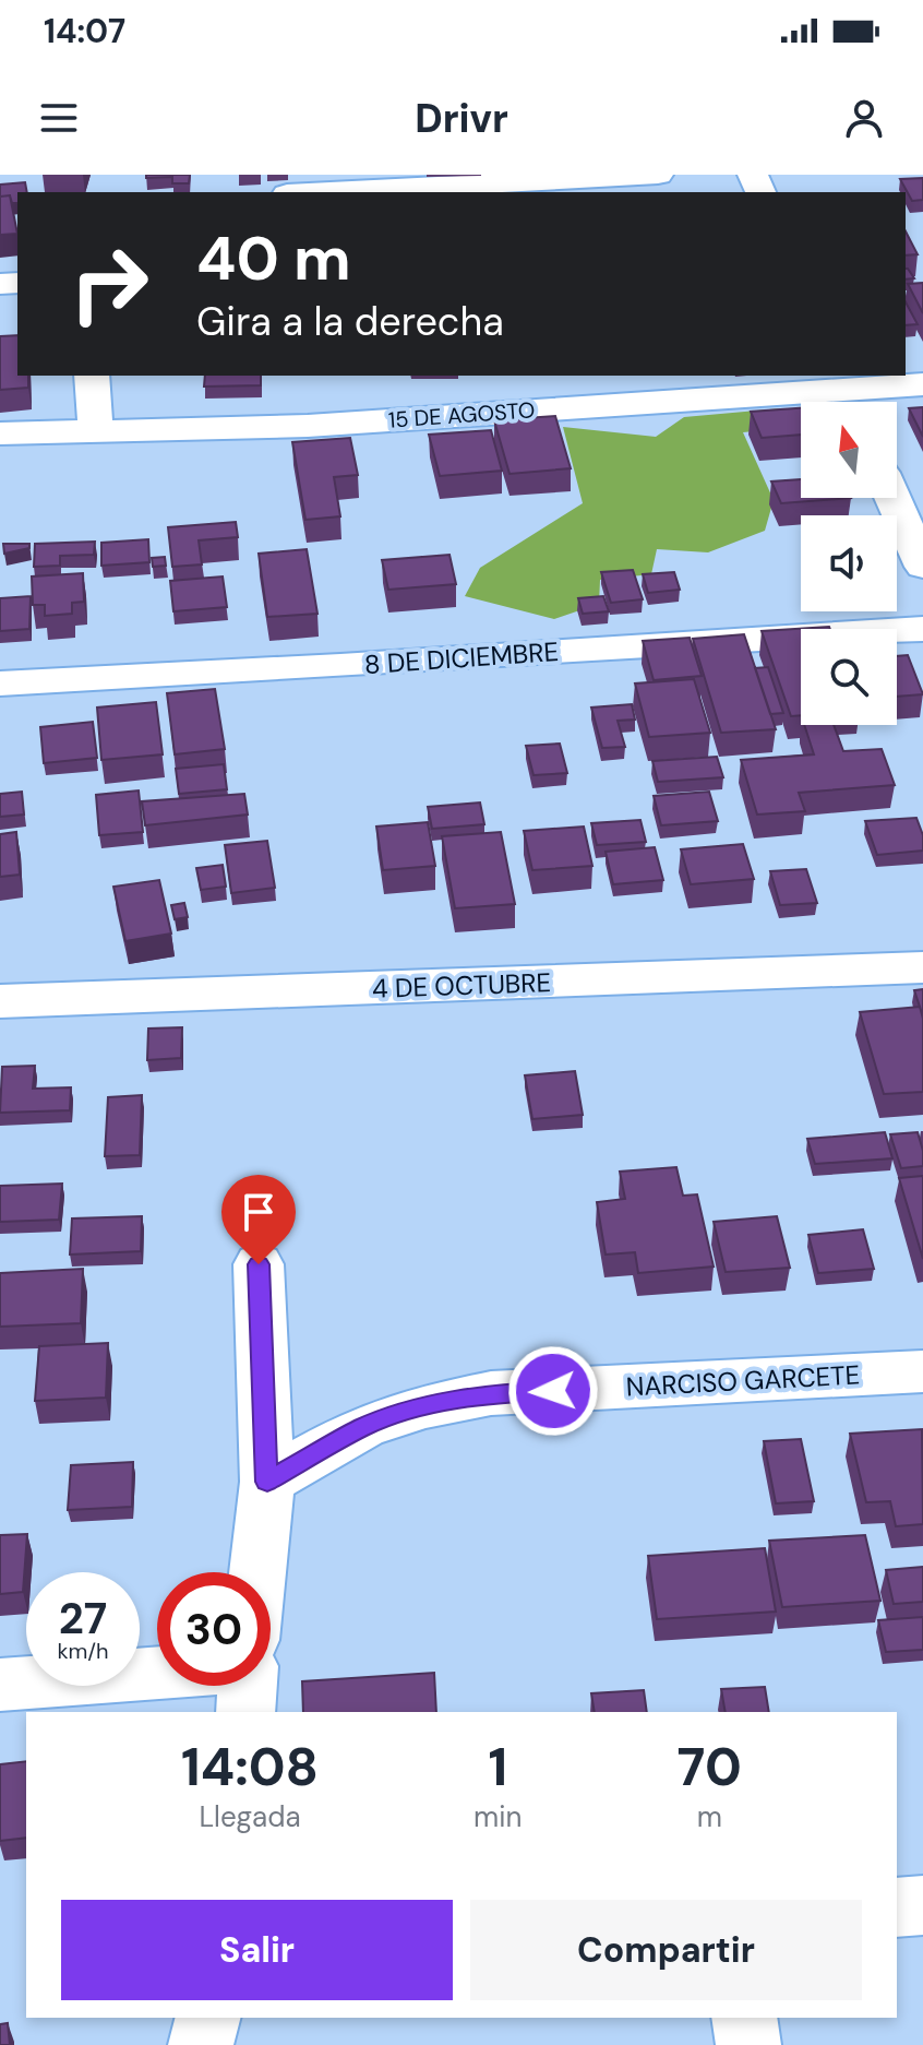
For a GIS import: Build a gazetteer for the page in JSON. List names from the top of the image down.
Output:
{
  "streets": {
    "street": [
      "15 DE AGOSTO",
      "8 DE DICIEMBRE",
      "4 DE OCTUBRE",
      "NARCISO GARCETE"
    ]
  },
  "north": "top",
  "page": {
    "status": "14:07",
    "header": "Drivr",
    "turn": ["40 m", "Gira a la derecha"],
    "speed": "27 km/h",
    "limit": "30",
    "eta": [
      "14:08",
      "Llegada",
      "1",
      "min",
      "70",
      "m"
    ],
    "buttons": ["Salir", "Compartir"]
  }
}
